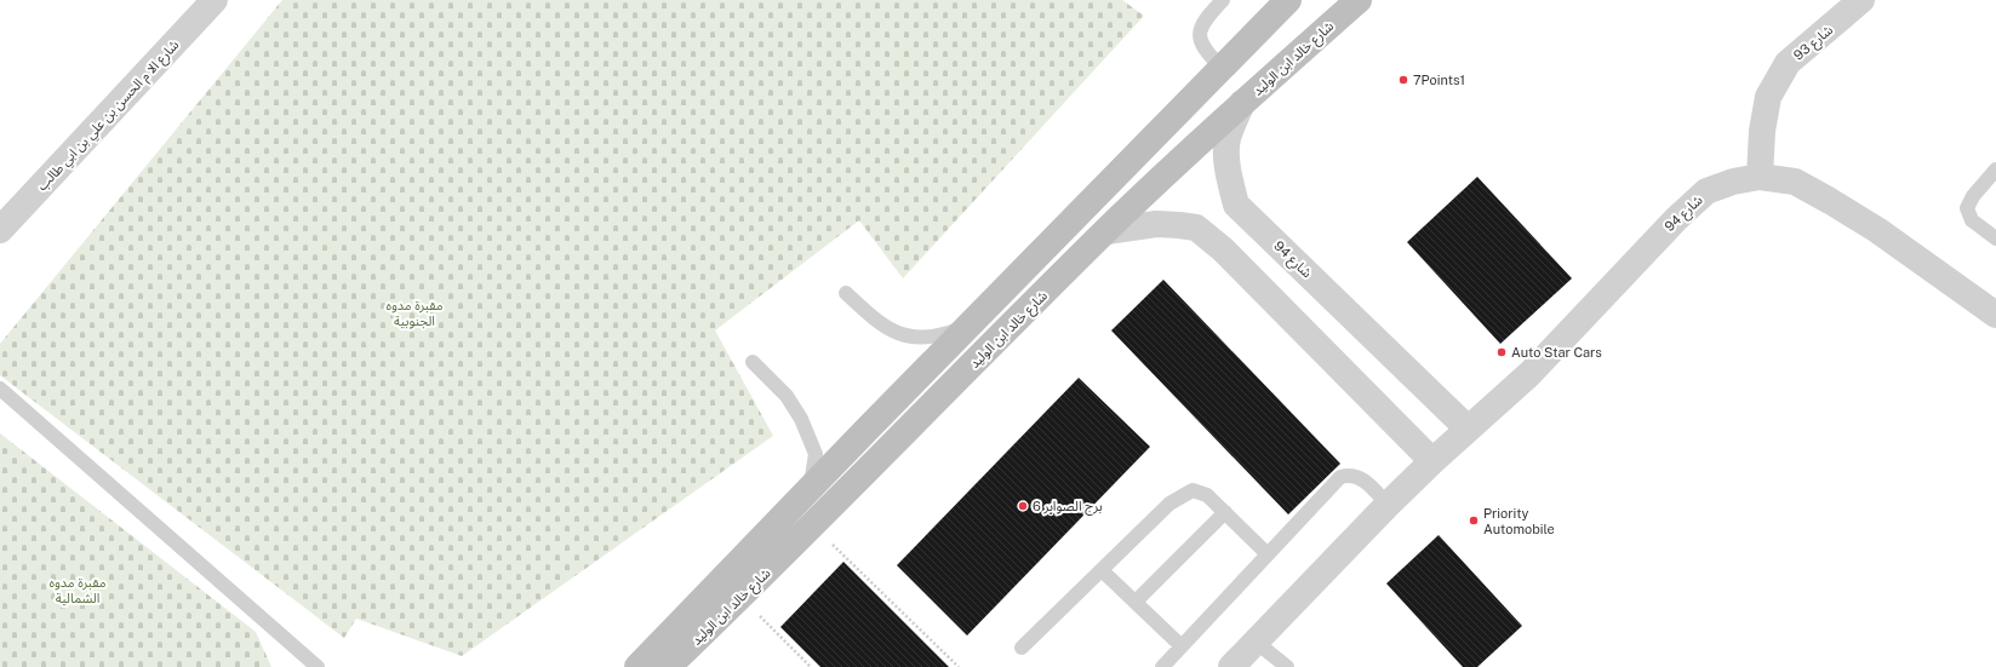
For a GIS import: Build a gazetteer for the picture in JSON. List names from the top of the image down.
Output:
{
  "streets": {
    "main road": ["شارع خالد ابن الوليد"],
    "street": ["شارع 93", "شارع الا م الحسن بن علي بن ابي طالب", "شارع 94"]
  },
  "crossings": [
    ["شارع 93", "شارع 94"],
    ["شارع خالد ابن الوليد", "شارع 94"]
  ],
  "parks": ["مقبرة مدوه الجنوبية", "مقبرة مدوه الشمالية"],
  "places": [
    "7Points1",
    "Auto Star Cars",
    "برج الصوابر 6",
    "Priority Automobile"
  ]
}
